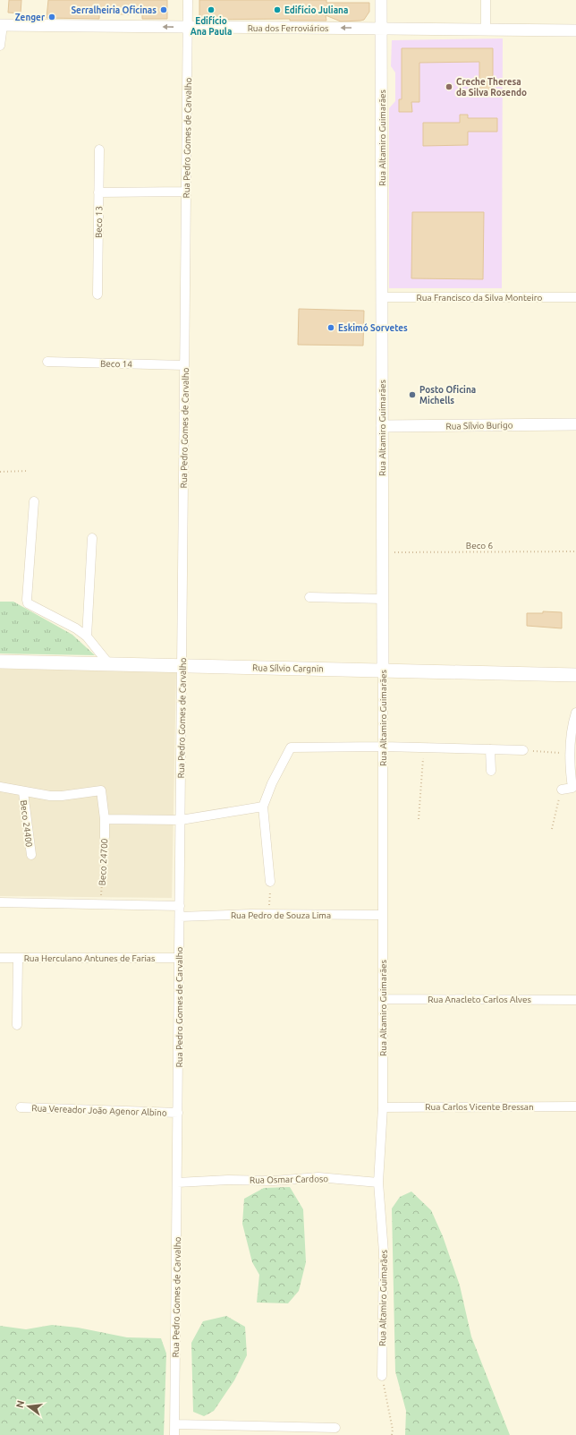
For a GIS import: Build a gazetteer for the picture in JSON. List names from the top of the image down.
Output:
{
  "streets": {
    "main road": ["Rua Sílvio Cargnin"],
    "street": [
      "Rua dos Ferroviários",
      "Rua Pedro Gomes de Carvalho",
      "Rua Altamiro Guimarães",
      "Beco 13",
      "Rua Francisco da Silva Monteiro",
      "Beco 14",
      "Rua Sílvio Burigo",
      "Beco 24400",
      "Beco 24700",
      "Rua Pedro de Souza Lima",
      "Rua Herculano Antunes de Farias",
      "Rua Anacleto Carlos Alves",
      "Rua Carlos Vicente Bressan",
      "Rua Vereador João Agenor Albino",
      "Rua Osmar Cardoso"
    ],
    "path": ["Beco 6"]
  },
  "crossings": [
    ["Rua dos Ferroviários", "Rua Pedro Gomes de Carvalho"],
    ["Rua dos Ferroviários", "Rua Altamiro Guimarães"],
    ["Rua Pedro Gomes de Carvalho", "Beco 14"],
    ["Rua Pedro Gomes de Carvalho", "Rua Sílvio Cargnin"],
    ["Rua Pedro Gomes de Carvalho", "Rua Pedro de Souza Lima"],
    ["Rua Pedro Gomes de Carvalho", "Rua Herculano Antunes de Farias"],
    ["Rua Pedro Gomes de Carvalho", "Rua Vereador João Agenor Albino"],
    ["Rua Pedro Gomes de Carvalho", "Rua Osmar Cardoso"],
    ["Rua Altamiro Guimarães", "Rua Francisco da Silva Monteiro"],
    ["Rua Altamiro Guimarães", "Rua Sílvio Burigo"],
    ["Rua Altamiro Guimarães", "Beco 6"],
    ["Rua Altamiro Guimarães", "Rua Sílvio Cargnin"],
    ["Rua Altamiro Guimarães", "Rua Pedro de Souza Lima"],
    ["Rua Altamiro Guimarães", "Rua Anacleto Carlos Alves"],
    ["Rua Altamiro Guimarães", "Rua Carlos Vicente Bressan"],
    ["Rua Altamiro Guimarães", "Rua Osmar Cardoso"],
    ["Beco 24400", "Beco 24700"]
  ],
  "one_way": ["Rua dos Ferroviários"],
  "places": [
    "Serralheiria Oficinas",
    "Edifício Ana Paula",
    "Edifício Juliana",
    "Zenger",
    "Creche Theresa da Silva Rosendo",
    "Eskimó Sorvetes",
    "Posto Oficina Michells"
  ],
  "north": "left"
}
